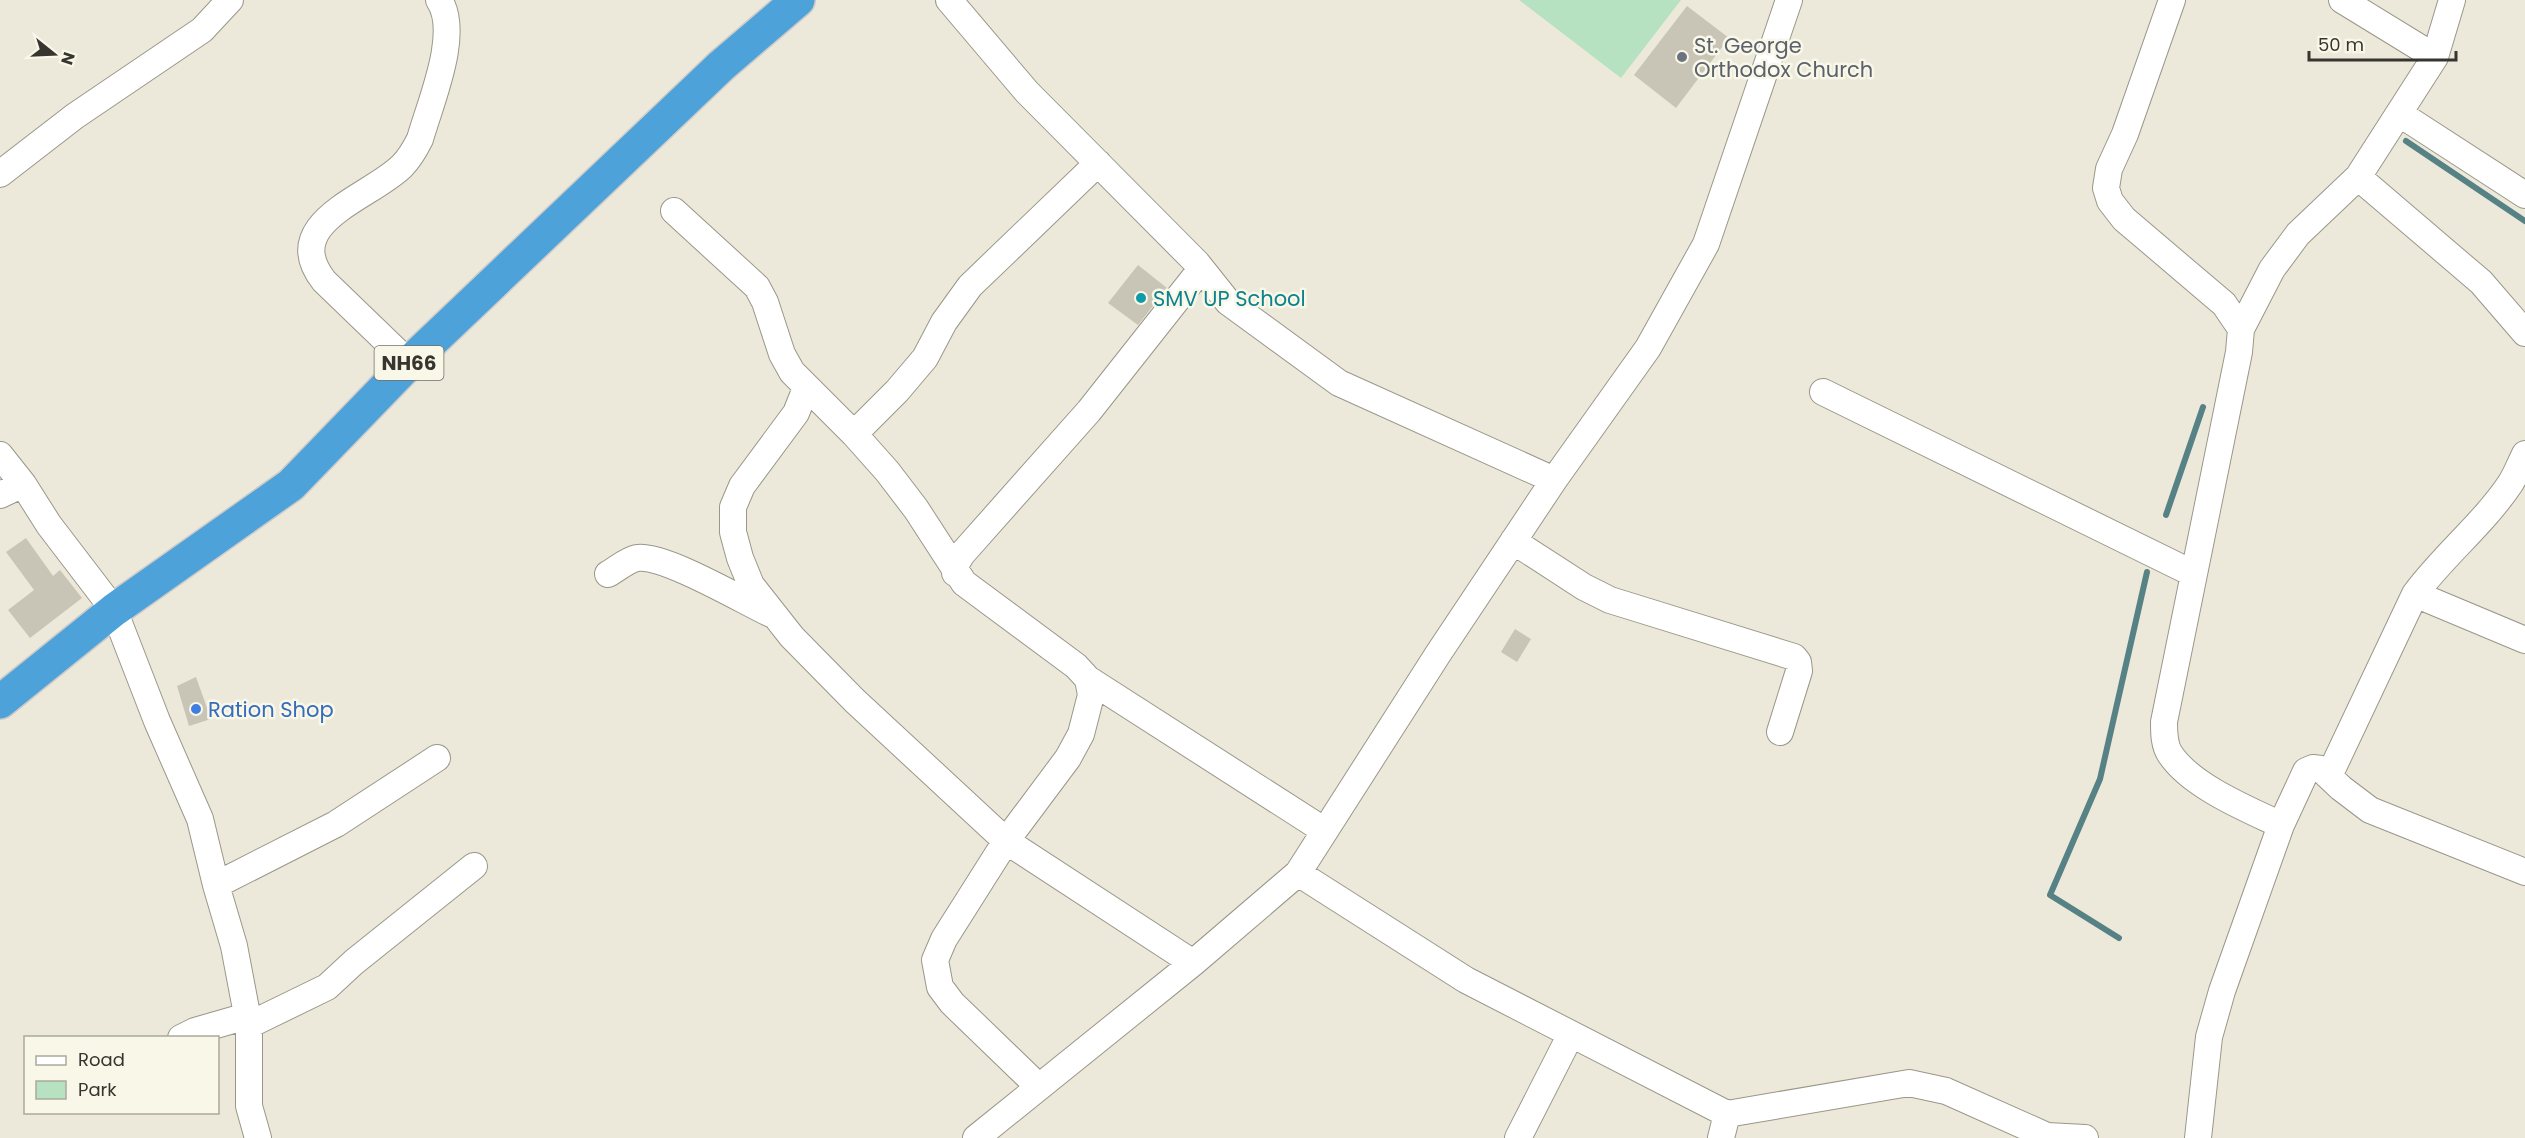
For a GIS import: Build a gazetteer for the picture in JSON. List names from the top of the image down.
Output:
{
  "streets": {
    "highway": ["NH66"]
  },
  "places": ["St. George Orthodox Church", "SMV UP School", "Ration Shop"],
  "legend": ["Road", "Park"],
  "scale_bar": "50 m",
  "north": "right"
}
